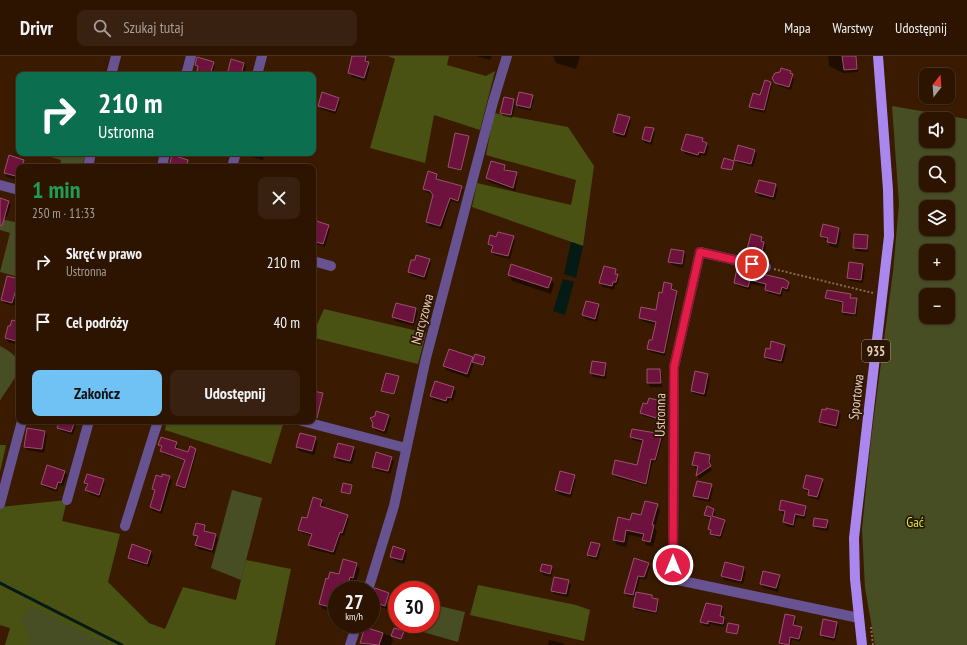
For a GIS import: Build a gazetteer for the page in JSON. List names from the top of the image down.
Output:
{
  "streets": {
    "main road": ["935", "Sportowa"],
    "street": ["Narcyzowa", "Ustronna"]
  },
  "crossings": [
    ["Sportowa", "Ustronna"]
  ],
  "parks": ["Gać"],
  "north": "top",
  "page": {
    "header": "Drivr",
    "search": "Szukaj tutaj",
    "nav": ["Mapa", "Warstwy", "Udostępnij"],
    "map_buttons": ["+", "−"],
    "turn": ["210 m", "Ustronna"],
    "heading": ["1 min", "250 m · 11:33"],
    "list": [
      {
        "name": "Skręć w prawo",
        "note": "Ustronna",
        "value": "210 m"
      },
      {
        "name": "Cel podróży",
        "value": "40 m"
      }
    ],
    "buttons": ["Zakończ", "Udostępnij"],
    "speed": "27 km/h",
    "limit": "30"
  }
}
